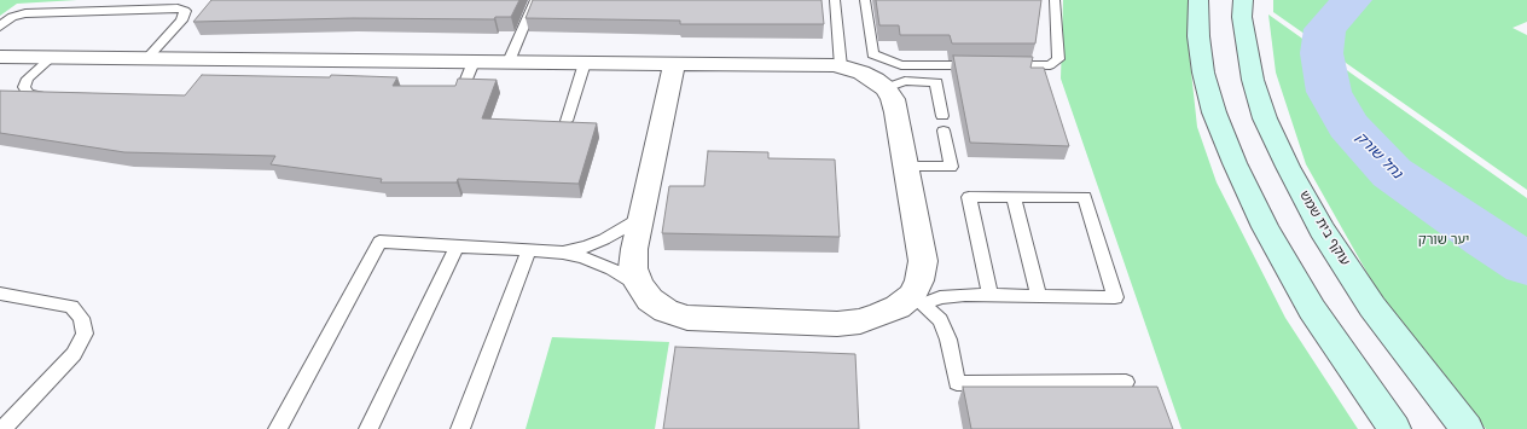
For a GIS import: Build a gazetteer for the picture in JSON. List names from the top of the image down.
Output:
{
  "streets": {
    "main road": ["עוקף בית שמש"]
  },
  "water": ["נחל שורק"],
  "parks": ["יער שורק"]
}
